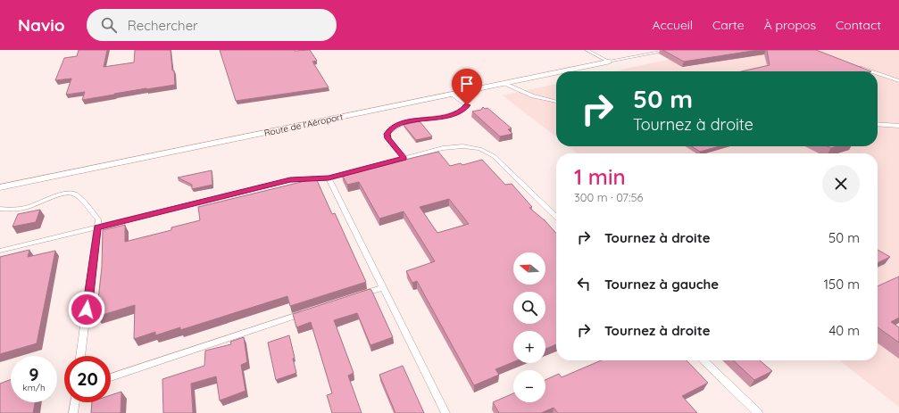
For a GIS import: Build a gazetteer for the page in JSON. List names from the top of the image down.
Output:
{
  "streets": {
    "street": ["Route de l'Aéroport"]
  },
  "north": "left",
  "page": {
    "header": "Navio",
    "search": "Rechercher",
    "nav": [
      "Accueil",
      "Carte",
      "À propos",
      "Contact"
    ],
    "turn": ["50 m", "Tournez à droite"],
    "heading": ["1 min", "300 m · 07:56"],
    "list": [
      {
        "name": "Tournez à droite",
        "value": "50 m"
      },
      {
        "name": "Tournez à gauche",
        "value": "150 m"
      },
      {
        "name": "Tournez à droite",
        "value": "40 m"
      }
    ],
    "map_buttons": ["+", "−"],
    "speed": "9 km/h",
    "limit": "20"
  }
}
